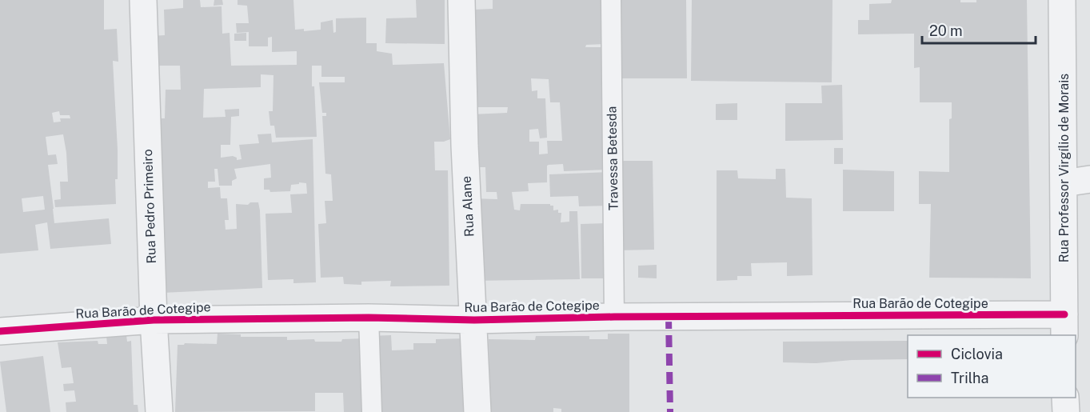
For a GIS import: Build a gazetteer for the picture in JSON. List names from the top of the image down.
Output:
{
  "streets": {
    "street": [
      "Rua Professor Virgílio de Morais",
      "Rua Pedro Primeiro",
      "Rua Alane",
      "Rua Barão de Cotegipe"
    ],
    "lane": ["Travessa Betesda"]
  },
  "crossings": [
    ["Travessa Betesda", "Rua Barão de Cotegipe"],
    ["Rua Professor Virgílio de Morais", "Rua Barão de Cotegipe"],
    ["Rua Pedro Primeiro", "Rua Barão de Cotegipe"],
    ["Rua Alane", "Rua Barão de Cotegipe"]
  ],
  "legend": ["Ciclovia", "Trilha"],
  "scale_bar": "20 m"
}
